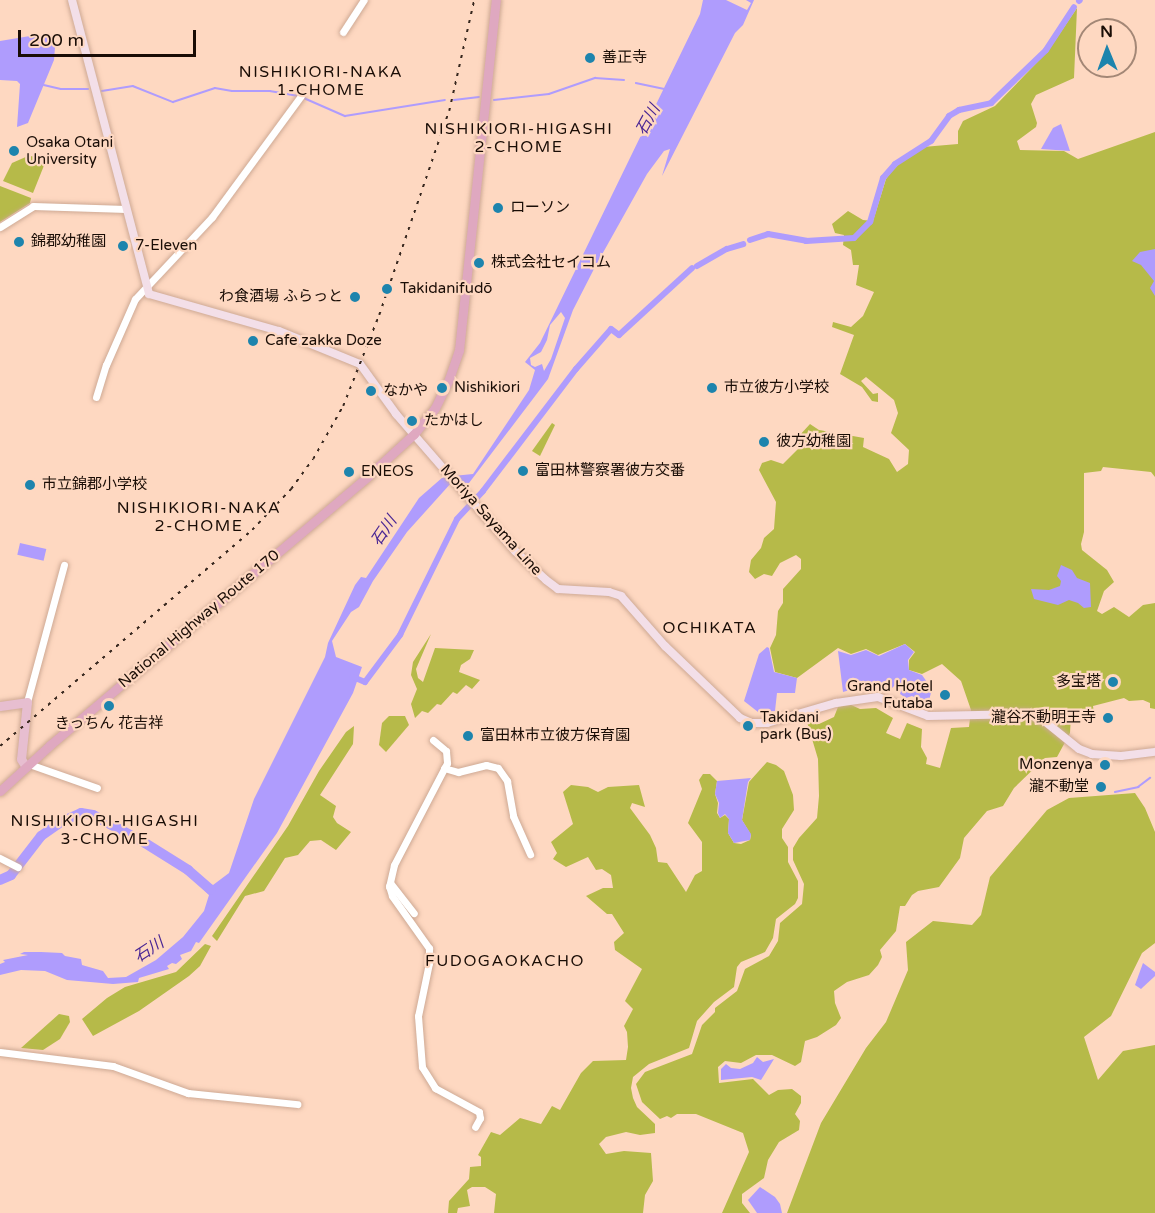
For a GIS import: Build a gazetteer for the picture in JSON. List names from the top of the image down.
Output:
{
  "streets": {
    "highway": ["National Highway Route 170"],
    "main road": ["Moriya Sayama Line"]
  },
  "crossings": [
    ["Moriya Sayama Line", "National Highway Route 170"]
  ],
  "districts": [
    "NISHIKIORI-NAKA 1-CHOME",
    "NISHIKIORI-HIGASHI 2-CHOME",
    "NISHIKIORI-NAKA 2-CHOME",
    "OCHIKATA",
    "NISHIKIORI-HIGASHI 3-CHOME",
    "FUDOGAOKACHO"
  ],
  "water": ["石川"],
  "places": [
    "善正寺",
    "Osaka Otani University",
    "ローソン",
    "錦郡幼稚園",
    "7-Eleven",
    "株式会社セイコム",
    "Takidanifudō",
    "わ食酒場 ふらっと",
    "Cafe zakka Doze",
    "Nishikiori",
    "市立彼方小学校",
    "なかや",
    "たかはし",
    "彼方幼稚園",
    "富田林警察署彼方交番",
    "ENEOS",
    "市立錦郡小学校",
    "多宝塔",
    "Grand Hotel Futaba",
    "きっちん 花吉祥",
    "瀧谷不動明王寺",
    "Takidani park (Bus)",
    "富田林市立彼方保育園",
    "Monzenya",
    "瀧不動堂"
  ],
  "scale_bar": "200 m",
  "north": "top"
}
